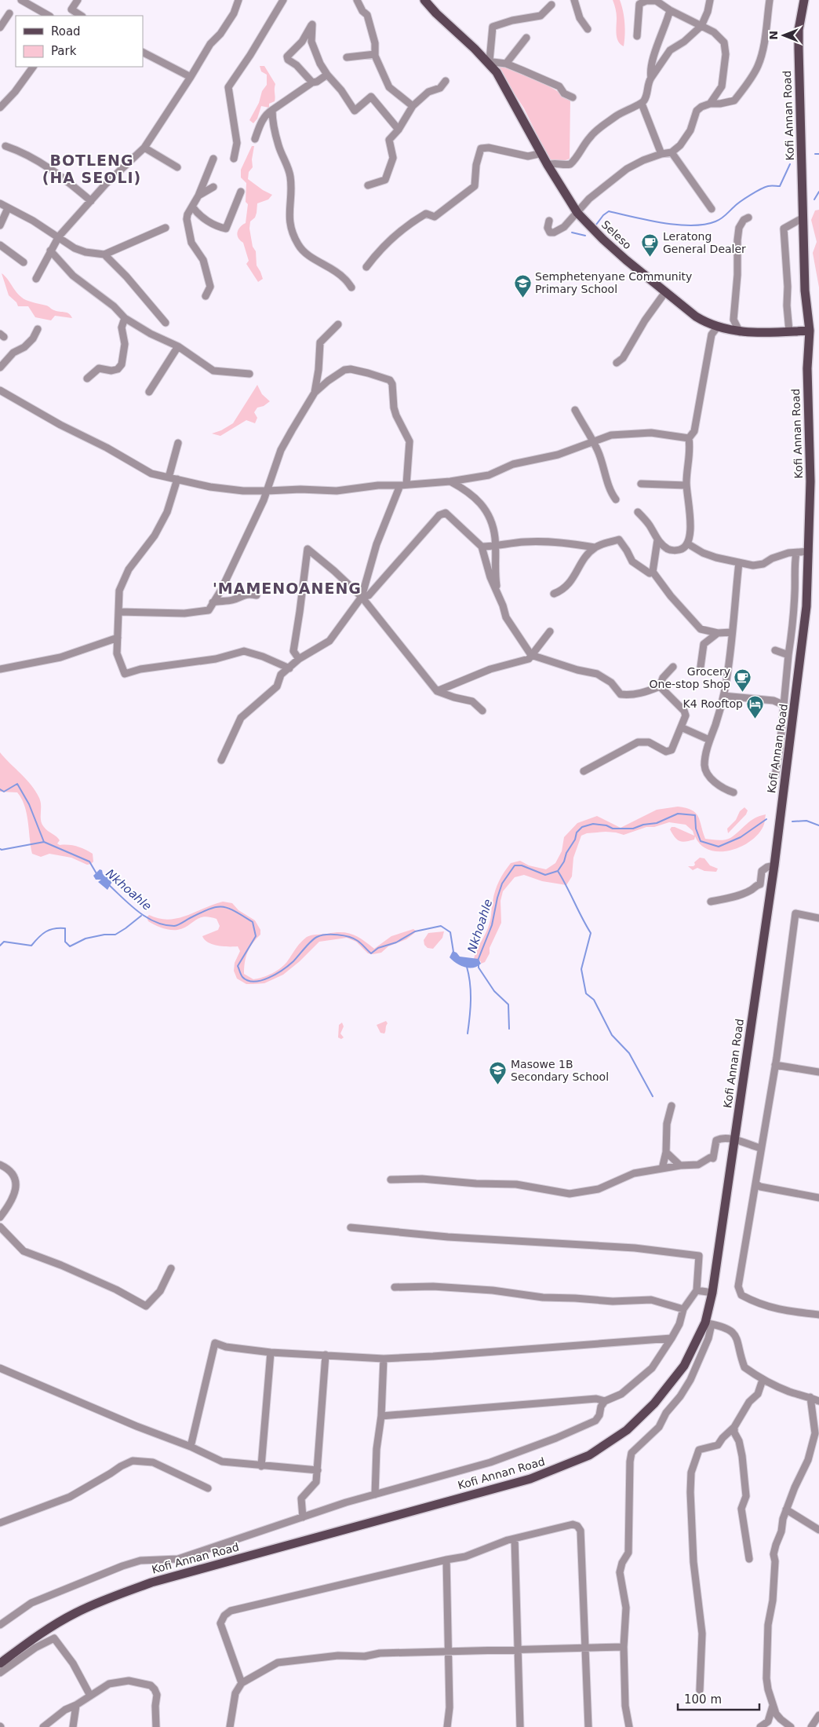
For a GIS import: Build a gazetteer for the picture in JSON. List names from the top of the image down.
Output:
{
  "streets": {
    "main road": ["Kofi Annan Road", "Seleso"]
  },
  "crossings": [
    ["Kofi Annan Road", "Seleso"]
  ],
  "districts": ["BOTLENG (HA SEOLI)", "'MAMENOANENG"],
  "water": ["Nkhoahle"],
  "places": {
    "cafe": ["Leratong General Dealer", "Grocery One-stop Shop"],
    "school or university": ["Semphetenyane Community Primary School", "Masowe 1B Secondary School"],
    "hotel": ["K4 Rooftop"]
  },
  "legend": ["Road", "Park"],
  "scale_bar": "100 m",
  "north": "left"
}
